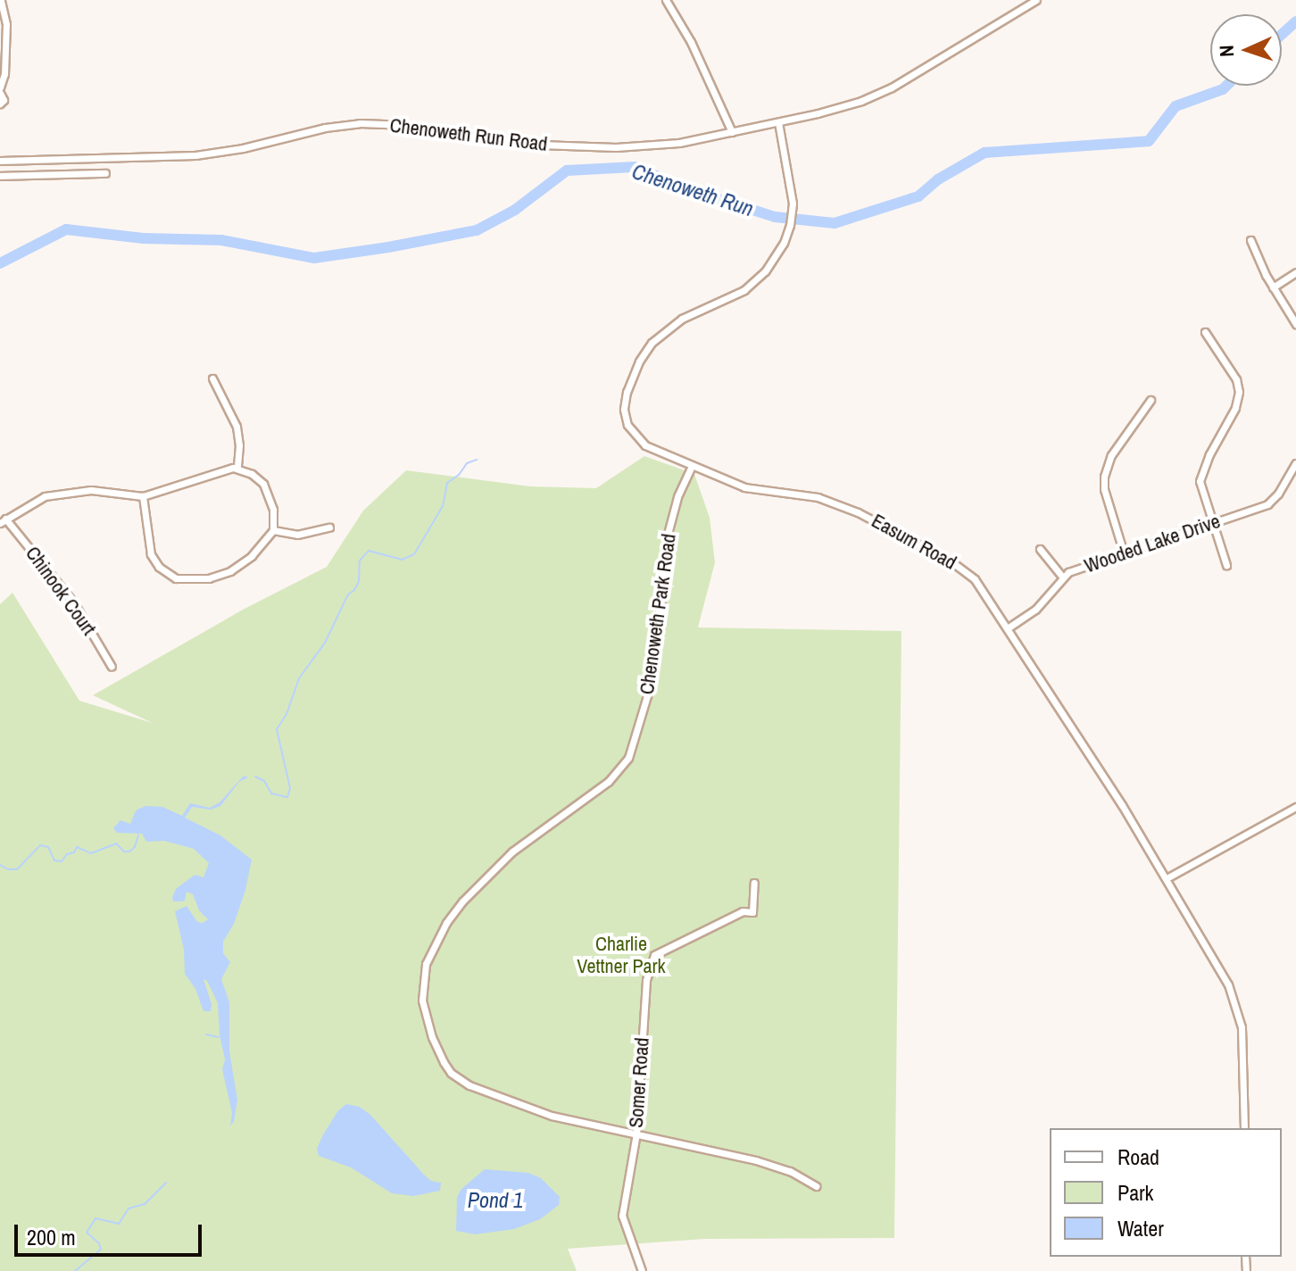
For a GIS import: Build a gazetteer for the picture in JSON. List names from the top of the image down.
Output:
{
  "streets": {
    "street": [
      "Chenoweth Run Road",
      "Easum Road",
      "Wooded Lake Drive",
      "Chinook Court",
      "Chenoweth Park Road",
      "Somer Road"
    ]
  },
  "crossings": [
    ["Chenoweth Run Road", "Easum Road"],
    ["Easum Road", "Wooded Lake Drive"],
    ["Easum Road", "Chenoweth Park Road"],
    ["Chenoweth Park Road", "Somer Road"]
  ],
  "water": ["Chenoweth Run", "Pond 1"],
  "parks": ["Charlie Vettner Park"],
  "legend": ["Road", "Park", "Water"],
  "scale_bar": "200 m",
  "north": "left"
}
